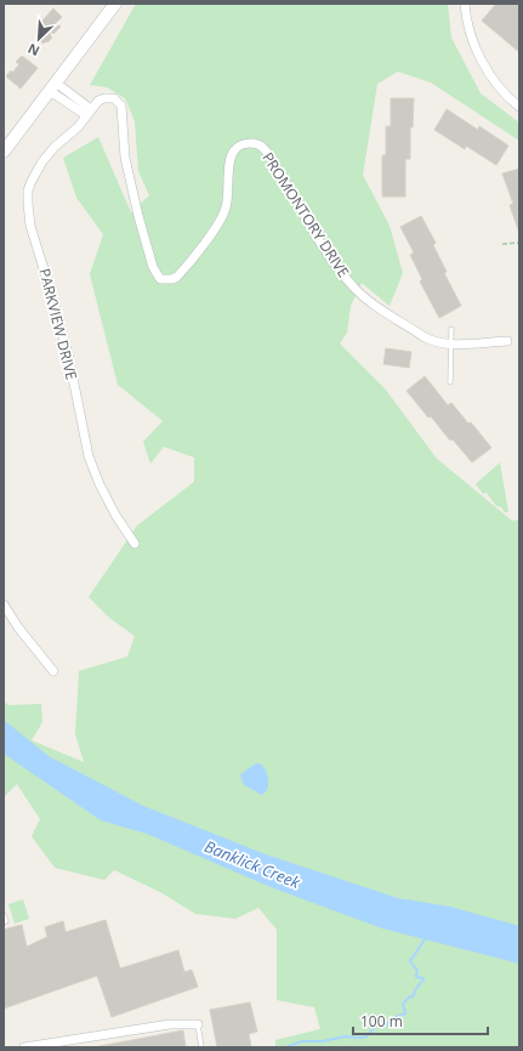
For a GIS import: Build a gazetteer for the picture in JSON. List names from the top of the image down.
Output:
{
  "streets": {
    "street": ["PROMONTORY DRIVE", "PARKVIEW DRIVE"]
  },
  "crossings": [
    ["PROMONTORY DRIVE", "PARKVIEW DRIVE"]
  ],
  "water": ["Banklick Creek"],
  "scale_bar": "100 m",
  "north": "bottom left"
}
